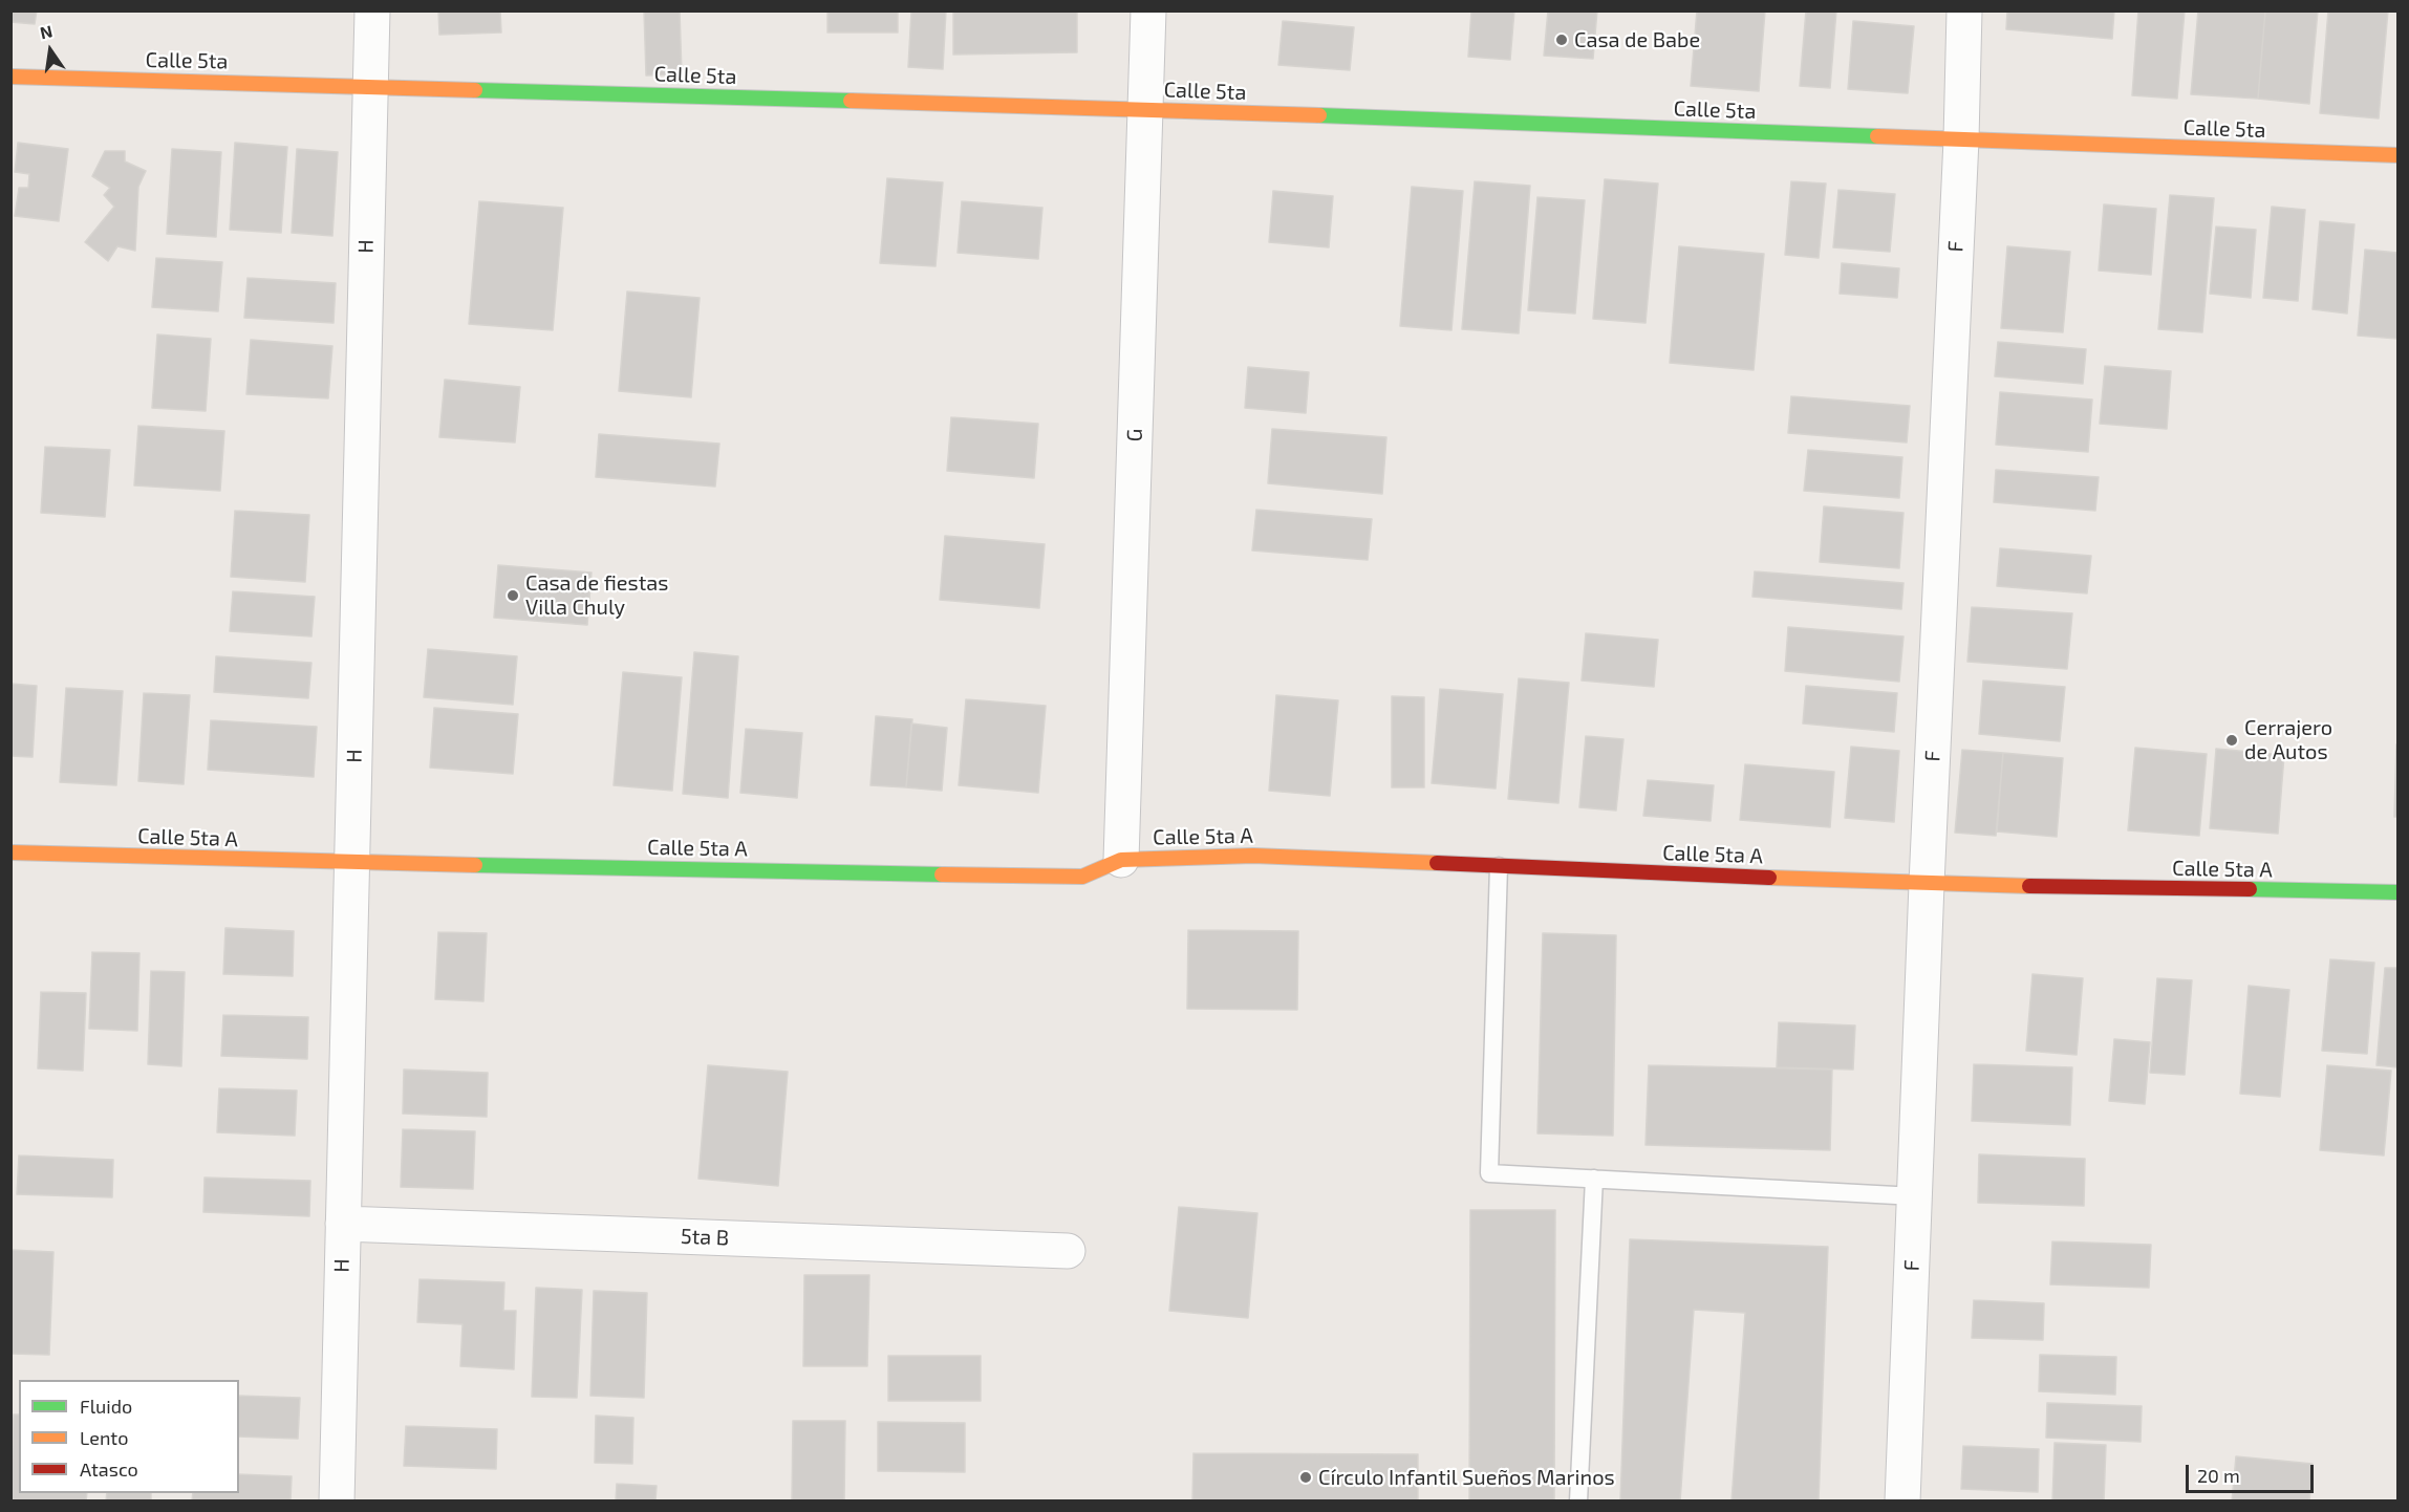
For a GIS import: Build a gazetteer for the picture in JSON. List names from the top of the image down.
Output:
{
  "streets": {
    "street": [
      "Calle 5ta",
      "H",
      "F",
      "G",
      "Calle 5ta A",
      "5ta B"
    ]
  },
  "crossings": [
    ["Calle 5ta", "H"],
    ["Calle 5ta", "F"],
    ["Calle 5ta", "G"],
    ["H", "Calle 5ta A"],
    ["H", "5ta B"],
    ["F", "Calle 5ta A"],
    ["G", "Calle 5ta A"]
  ],
  "places": [
    "Casa de Babe",
    "Casa de fiestas Villa Chuly",
    "Cerrajero de Autos",
    "Círculo Infantil Sueños Marinos"
  ],
  "legend": ["Fluido", "Lento", "Atasco"],
  "scale_bar": "20 m",
  "north": "top"
}
